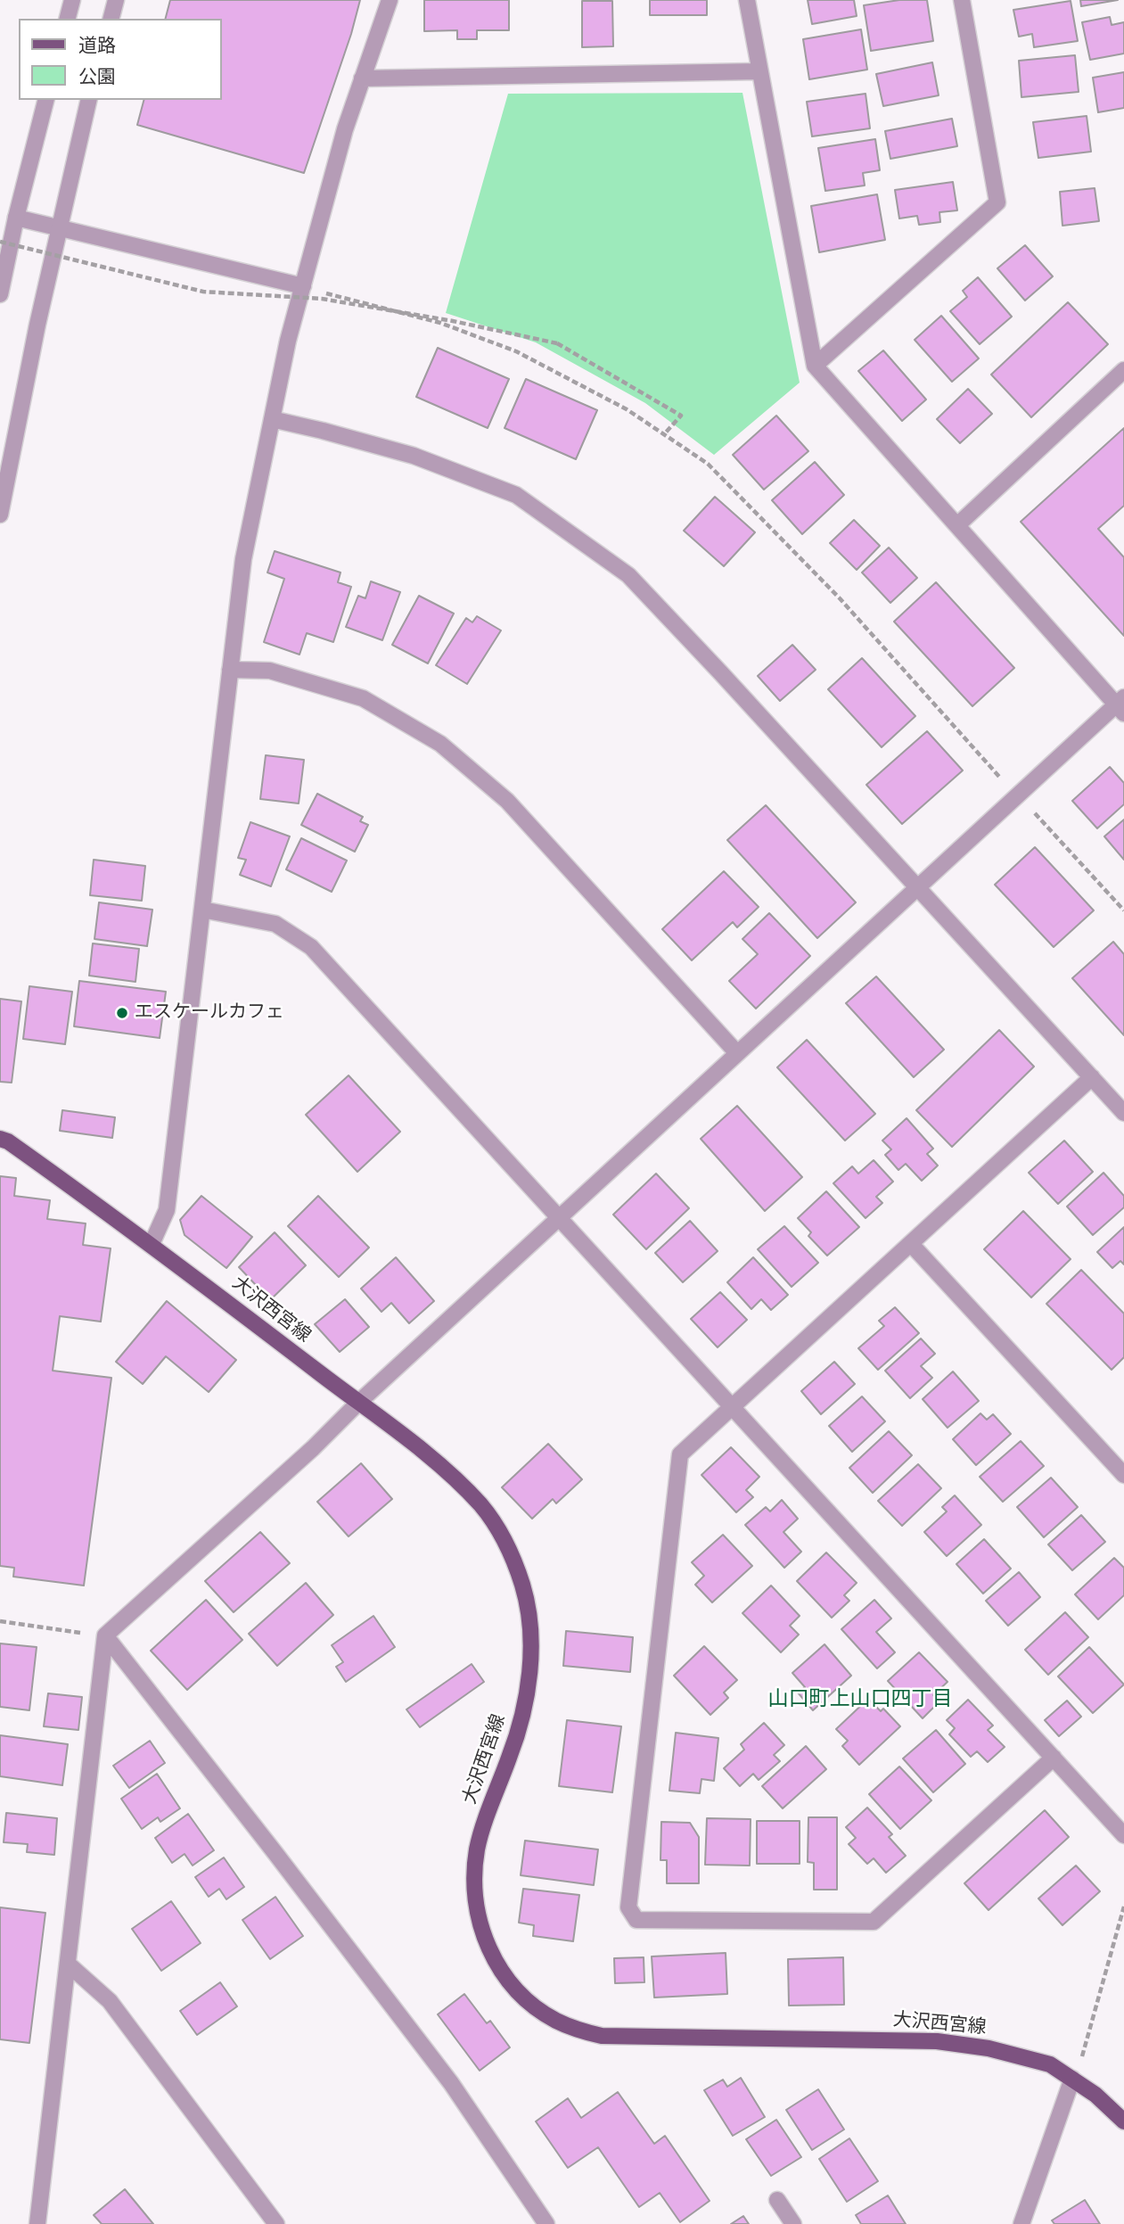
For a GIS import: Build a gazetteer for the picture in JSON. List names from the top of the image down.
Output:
{
  "streets": {
    "main road": ["大沢西宮線"]
  },
  "districts": ["山口町上山口四丁目"],
  "places": ["エスケールカフェ"],
  "legend": ["道路", "公園"]
}
